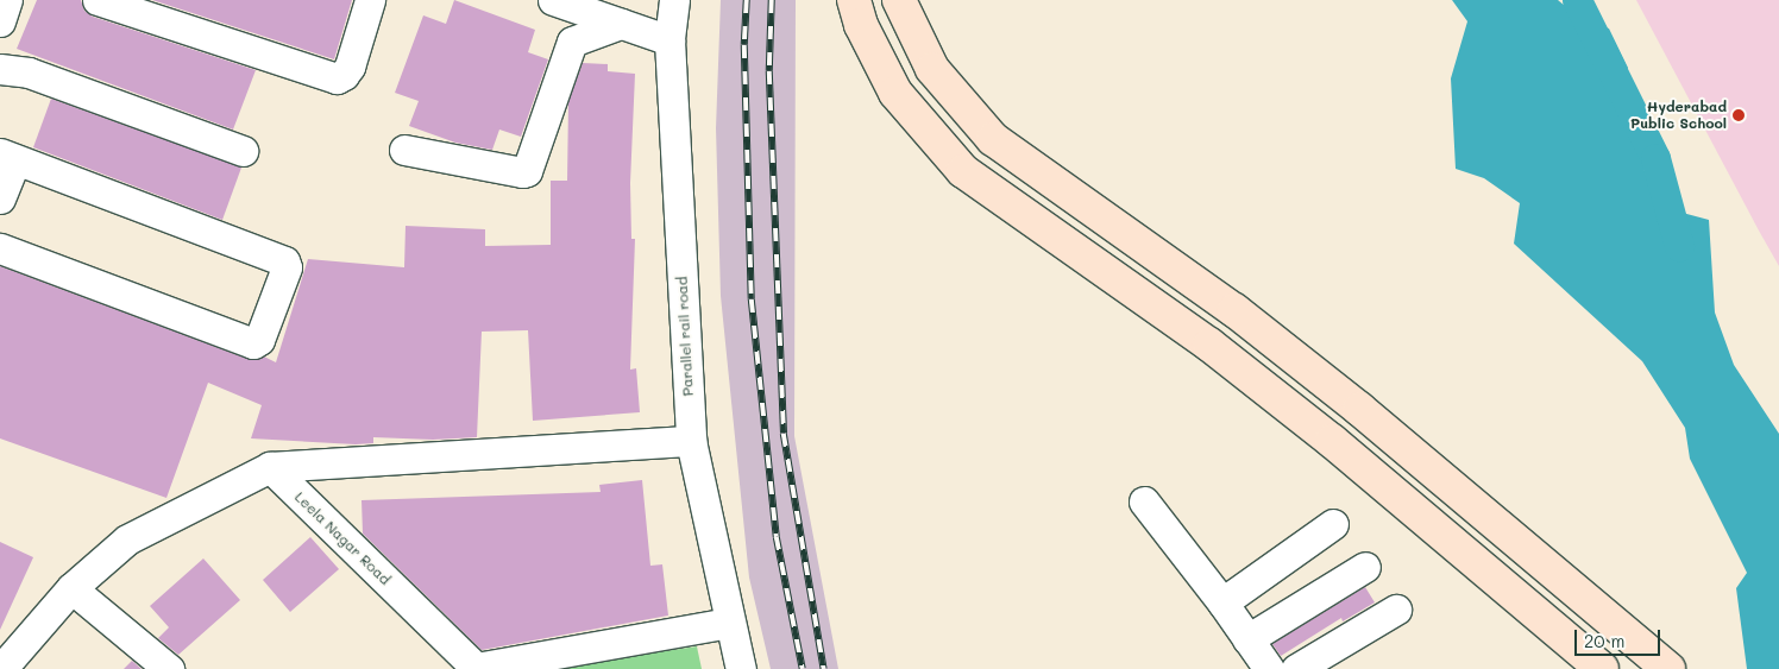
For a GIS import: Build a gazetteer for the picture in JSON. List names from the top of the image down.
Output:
{
  "streets": {
    "street": ["Parallel rail road", "Leela Nagar Road"]
  },
  "crossings": [
    ["Parallel rail road", "Leela Nagar Road"]
  ],
  "places": ["Hyderabad Public School"],
  "scale_bar": "20 m"
}
